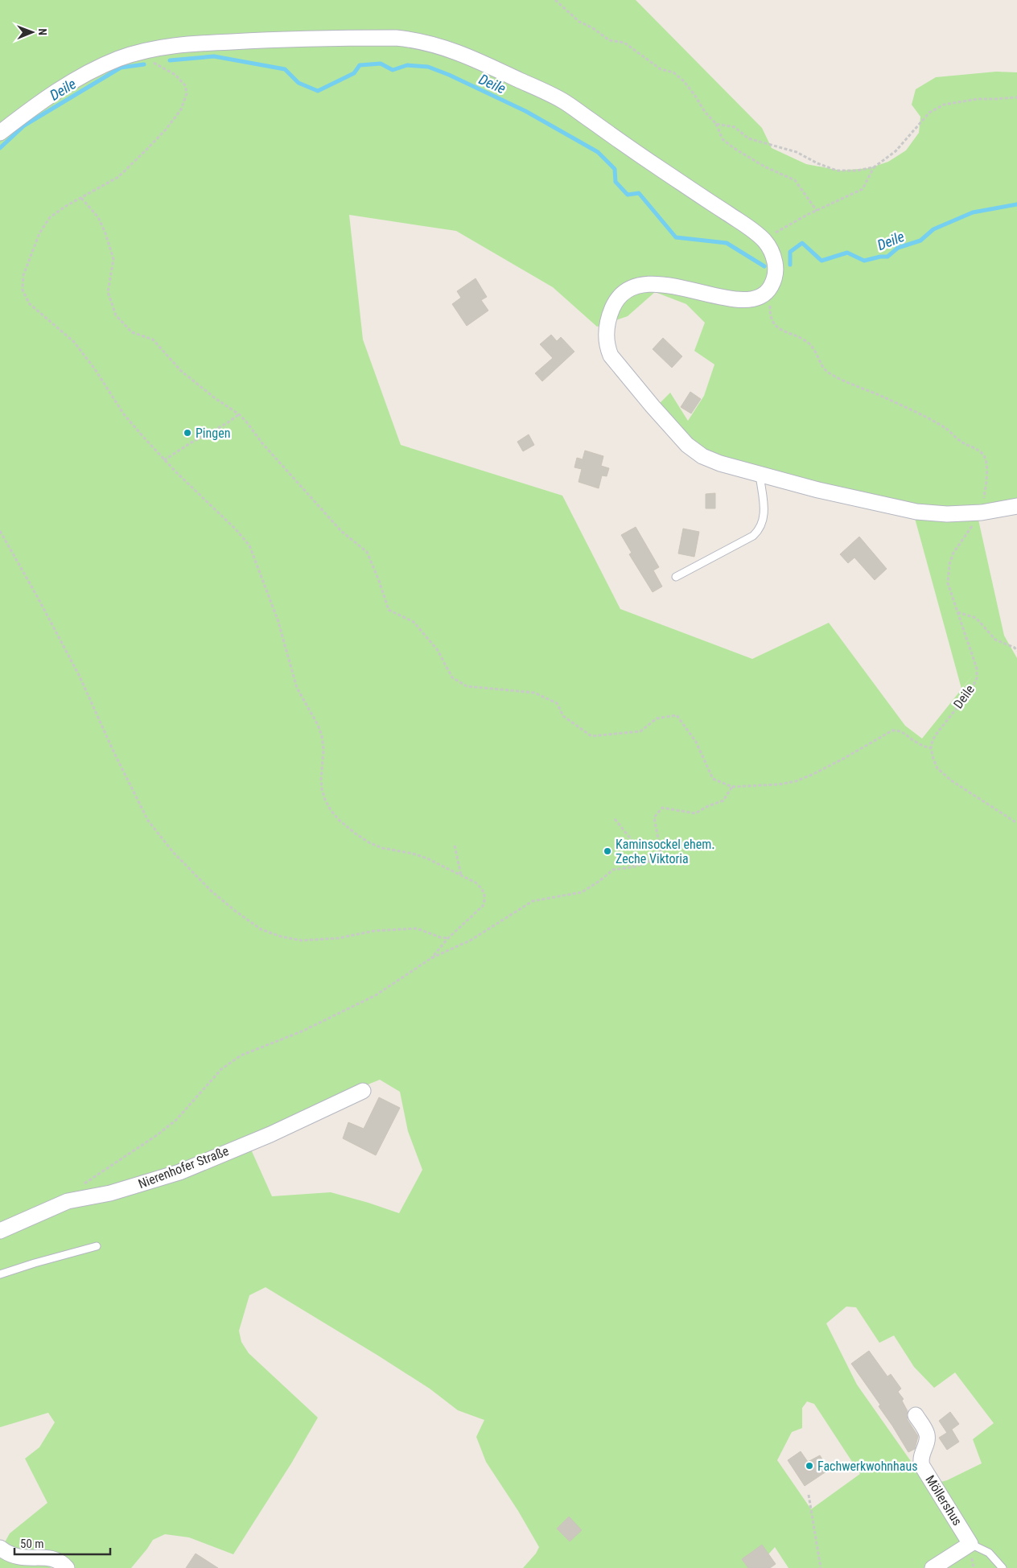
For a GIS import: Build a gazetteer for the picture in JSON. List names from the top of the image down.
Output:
{
  "streets": {
    "street": ["Nierenhofer Straße", "Möllershus"],
    "path": ["Deile"]
  },
  "water": ["Deile"],
  "places": ["Pingen", "Kaminsockel ehem. Zeche Viktoria", "Fachwerkwohnhaus"],
  "scale_bar": "50 m",
  "north": "right"
}
